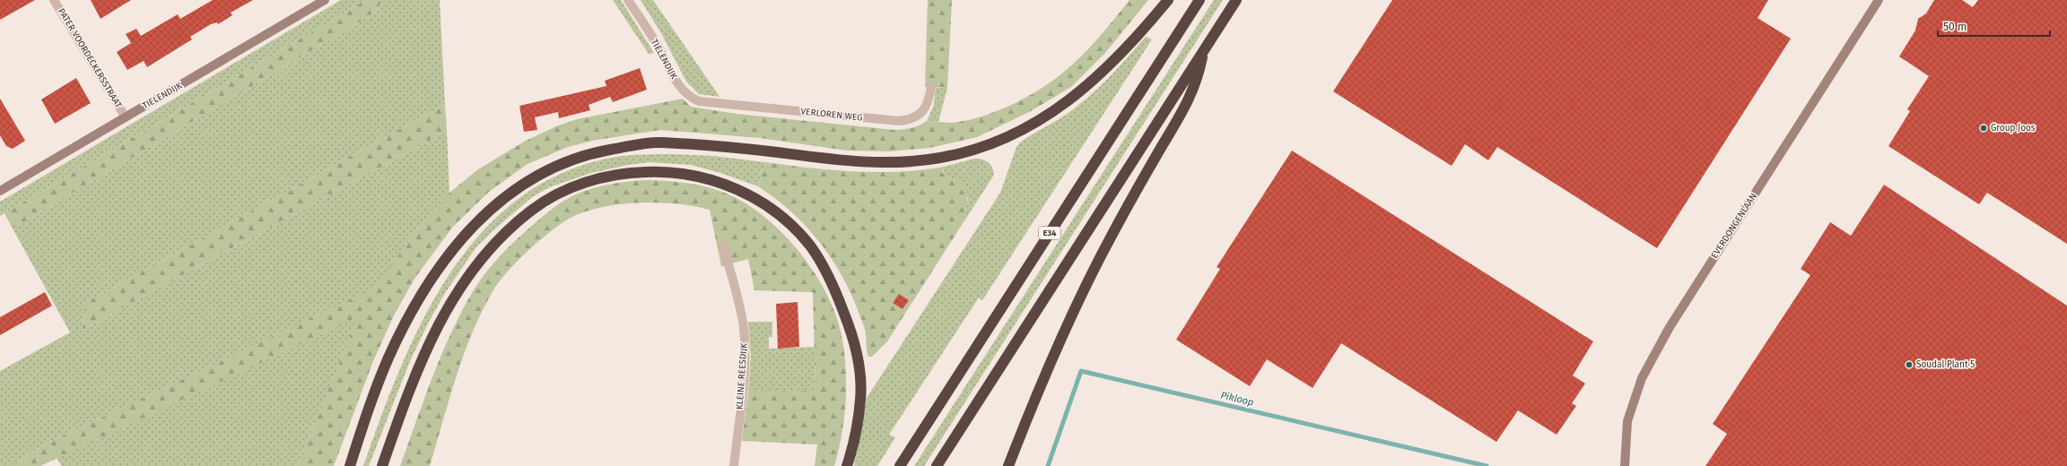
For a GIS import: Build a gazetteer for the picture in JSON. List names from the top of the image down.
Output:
{
  "streets": {
    "highway": ["E34"],
    "street": [
      "PATER VOORDECKERSSTRAAT",
      "TIELENDIJK",
      "VERLOREN WEG",
      "EVERDONGENLAAN",
      "KLEINE REESDIJK"
    ]
  },
  "crossings": [
    ["PATER VOORDECKERSSTRAAT", "TIELENDIJK"],
    ["TIELENDIJK", "VERLOREN WEG"]
  ],
  "water": ["Pikloop"],
  "places": ["Group Joos", "Soudal Plant 5"],
  "scale_bar": "50 m"
}
